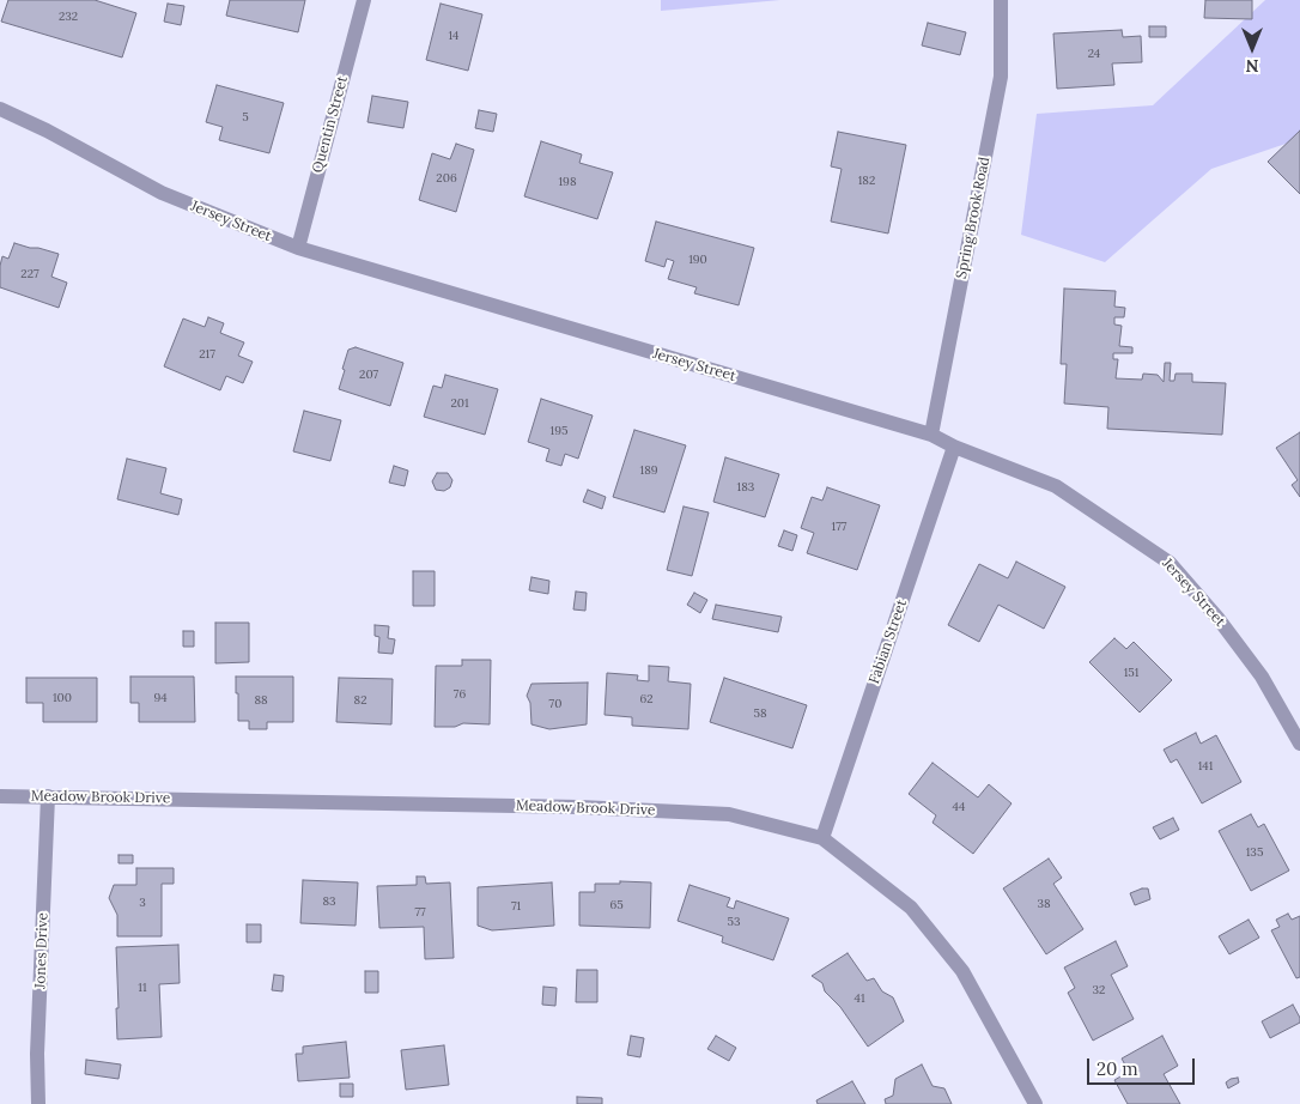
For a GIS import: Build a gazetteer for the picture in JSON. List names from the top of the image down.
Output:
{
  "streets": {
    "street": [
      "Quentin Street",
      "Spring Brook Road",
      "Jersey Street",
      "Fabian Street",
      "Meadow Brook Drive",
      "Jones Drive"
    ]
  },
  "crossings": [
    ["Quentin Street", "Jersey Street"],
    ["Spring Brook Road", "Jersey Street"],
    ["Jersey Street", "Fabian Street"],
    ["Fabian Street", "Meadow Brook Drive"],
    ["Meadow Brook Drive", "Jones Drive"]
  ],
  "house_numbers": [
    "232",
    "14",
    "24",
    "5",
    "206",
    "182",
    "198",
    "190",
    "227",
    "217",
    "207",
    "201",
    "195",
    "189",
    "183",
    "177",
    "151",
    "76",
    "100",
    "94",
    "62",
    "88",
    "82",
    "70",
    "58",
    "141",
    "44",
    "135",
    "83",
    "3",
    "38",
    "65",
    "71",
    "77",
    "53",
    "11",
    "32",
    "41"
  ],
  "scale_bar": "20 m",
  "north": "bottom"
}
